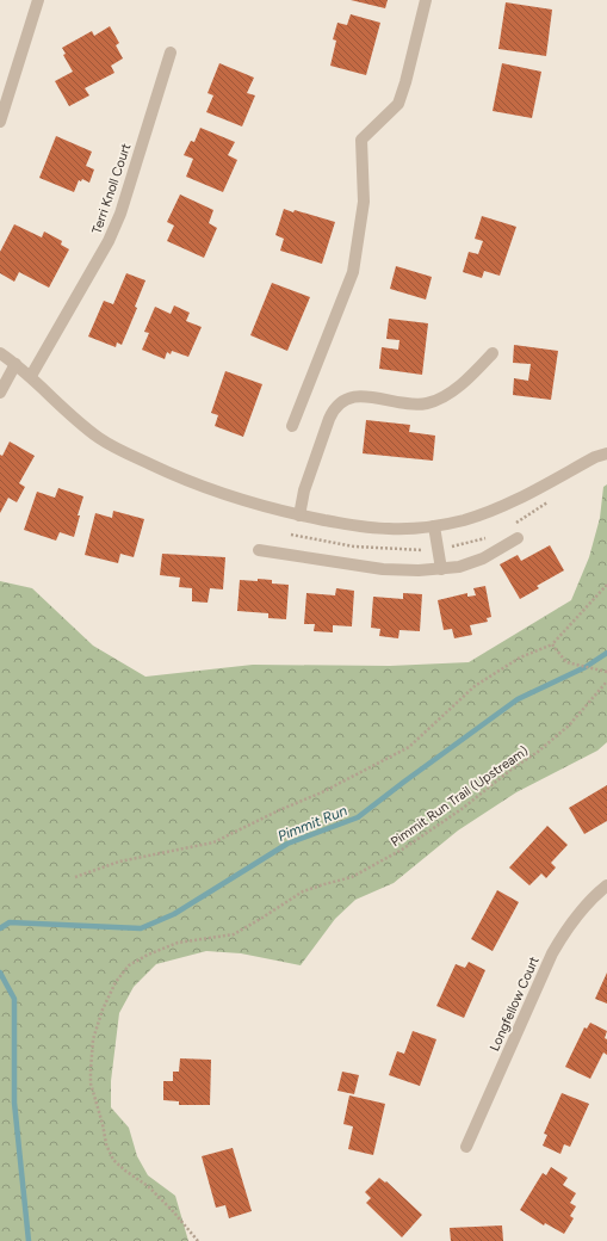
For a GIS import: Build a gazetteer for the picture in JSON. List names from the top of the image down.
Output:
{
  "streets": {
    "street": ["Terri Knoll Court", "Longfellow Court"],
    "path": ["Pimmit Run Trail (Upstream)"]
  },
  "water": ["Pimmit Run"]
}
